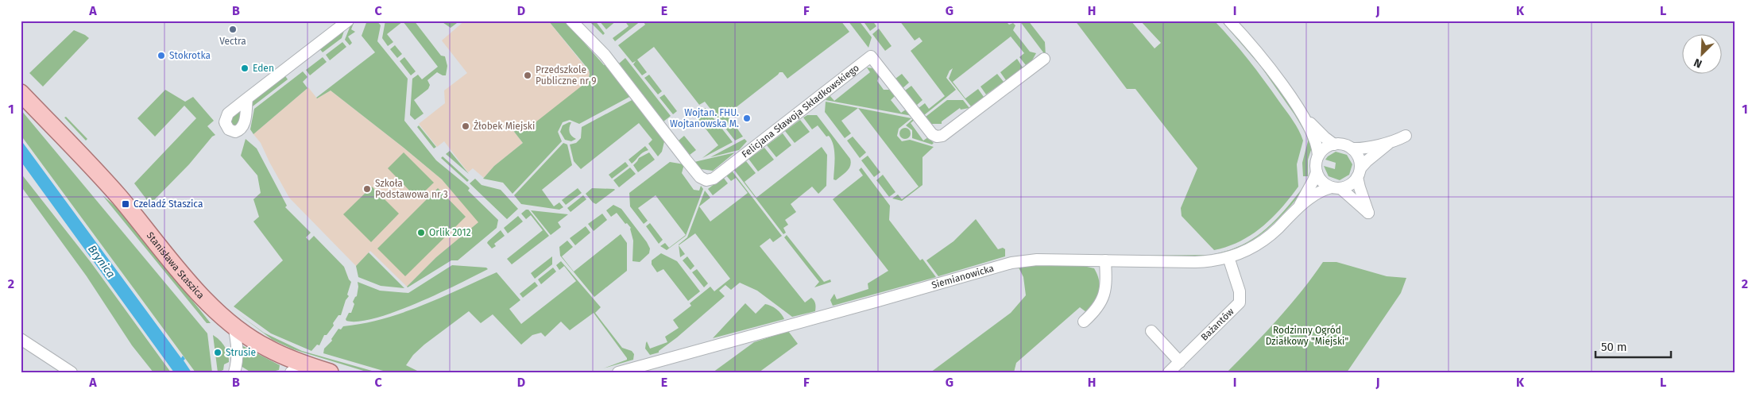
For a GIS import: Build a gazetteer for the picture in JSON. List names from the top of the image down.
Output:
{
  "streets": {
    "main road": ["Stanisława Staszica"],
    "street": ["Felicjana Sławoja Składkowskiego", "Siemianowicka", "Bażantów"]
  },
  "crossings": [
    ["Siemianowicka", "Bażantów"]
  ],
  "water": ["Brynica"],
  "parks": ["Rodzinny Ogród Działkowy \"Miejski\""],
  "places": {
    "other": [
      "Vectra",
      "Stokrotka",
      "Eden",
      "Przedszkole Publiczne nr 9",
      "Wojtan. FHU. Wojtanowska M.",
      "Żłobek Miejski",
      "Szkoła Podstawowa nr 3",
      "Orlik 2012",
      "Strusie"
    ],
    "transit": ["Czeladź Staszica"]
  },
  "scale_bar": "50 m",
  "north": "bottom left",
  "grid": {
    "columns": [
      "A",
      "B",
      "C",
      "D",
      "E",
      "F",
      "G",
      "H",
      "I",
      "J",
      "K",
      "L"
    ],
    "rows": ["1", "2"]
  }
}
